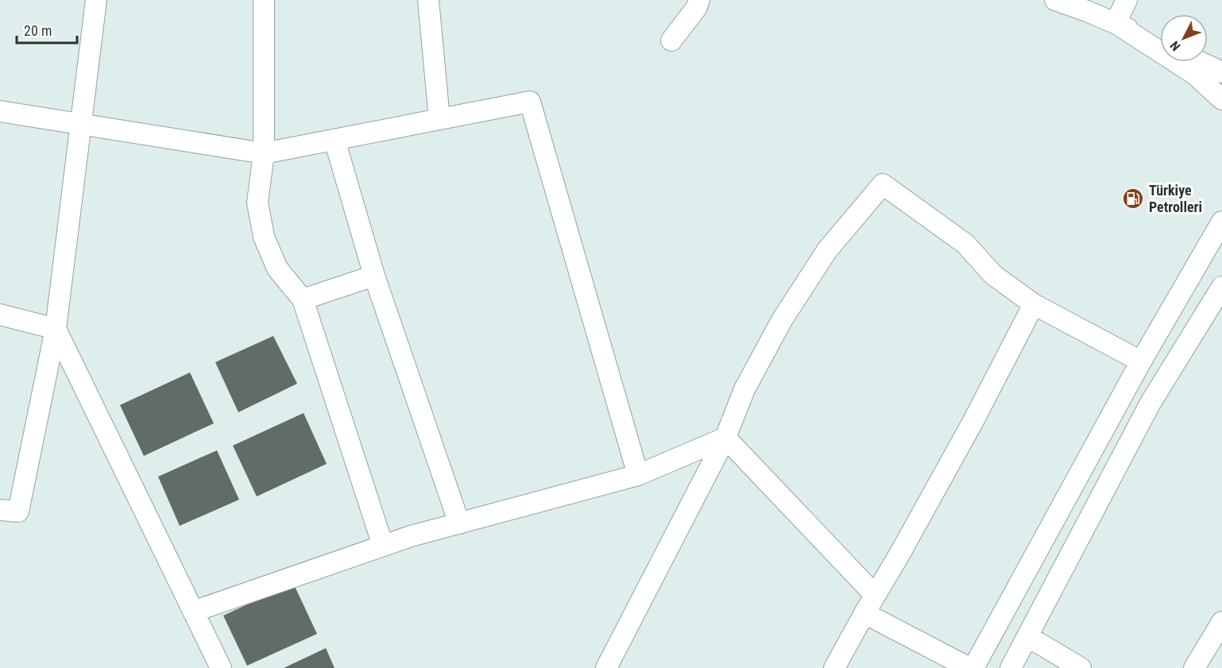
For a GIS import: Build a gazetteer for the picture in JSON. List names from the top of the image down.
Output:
{
  "places": {
    "fuel station": ["Türkiye Petrolleri"]
  },
  "scale_bar": "20 m",
  "north": "bottom left"
}
